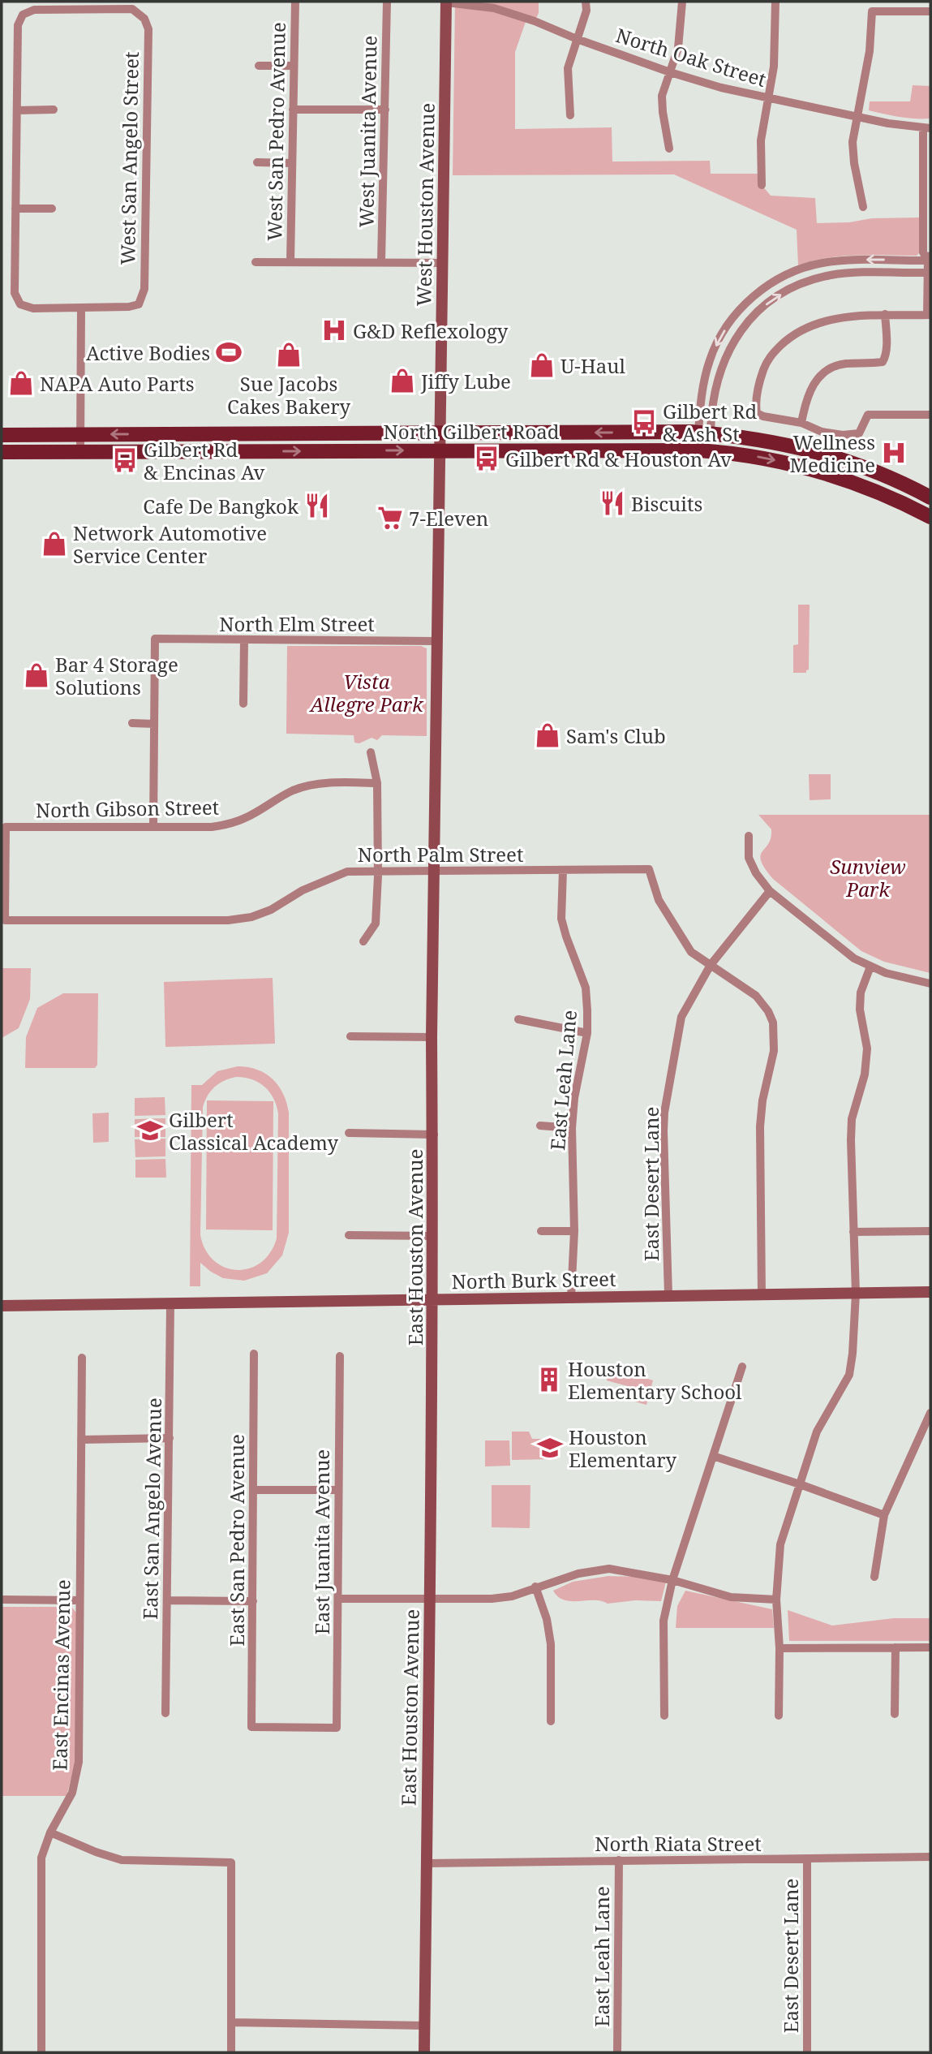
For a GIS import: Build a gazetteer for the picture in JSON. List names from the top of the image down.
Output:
{
  "streets": {
    "main road": ["North Gilbert Road"],
    "street": [
      "North Oak Street",
      "West San Pedro Avenue",
      "West Juanita Avenue",
      "West San Angelo Street",
      "West Houston Avenue",
      "North Elm Street",
      "North Gibson Street",
      "North Palm Street",
      "East Leah Lane",
      "East Desert Lane",
      "East Houston Avenue",
      "North Burk Street",
      "East San Angelo Avenue",
      "East San Pedro Avenue",
      "East Juanita Avenue",
      "East Encinas Avenue",
      "North Riata Street"
    ]
  },
  "crossings": [
    ["North Oak Street", "West Houston Avenue"],
    ["West Houston Avenue", "North Gilbert Road"],
    ["West Houston Avenue", "East Houston Avenue"],
    ["North Gilbert Road", "East Houston Avenue"],
    ["North Elm Street", "East Houston Avenue"],
    ["North Gibson Street", "North Palm Street"],
    ["North Palm Street", "East Leah Lane"],
    ["North Palm Street", "East Desert Lane"],
    ["North Palm Street", "East Houston Avenue"],
    ["East Leah Lane", "North Burk Street"],
    ["East Leah Lane", "North Riata Street"],
    ["East Desert Lane", "North Burk Street"],
    ["East Desert Lane", "North Riata Street"],
    ["East Houston Avenue", "North Burk Street"],
    ["East Houston Avenue", "North Riata Street"],
    ["North Burk Street", "East San Angelo Avenue"],
    ["East San Pedro Avenue", "East Juanita Avenue"]
  ],
  "parks": ["Vista Allegre Park", "Sunview Park"],
  "places": {
    "hospital": ["G&D Reflexology", "Wellness Medicine"],
    "sports": ["Active Bodies"],
    "shop": [
      "Sue Jacobs Cakes Bakery",
      "U-Haul",
      "Jiffy Lube",
      "NAPA Auto Parts",
      "Network Automotive Service Center",
      "Bar 4 Storage Solutions",
      "Sam's Club"
    ],
    "bus stop": ["Gilbert Rd & Ash St", "Gilbert Rd & Houston Av", "Gilbert Rd & Encinas Av"],
    "restaurant": ["Biscuits", "Cafe De Bangkok"],
    "supermarket": ["7-Eleven"],
    "school or university": ["Gilbert Classical Academy", "Houston Elementary"],
    "building": ["Houston Elementary School"]
  }
}
